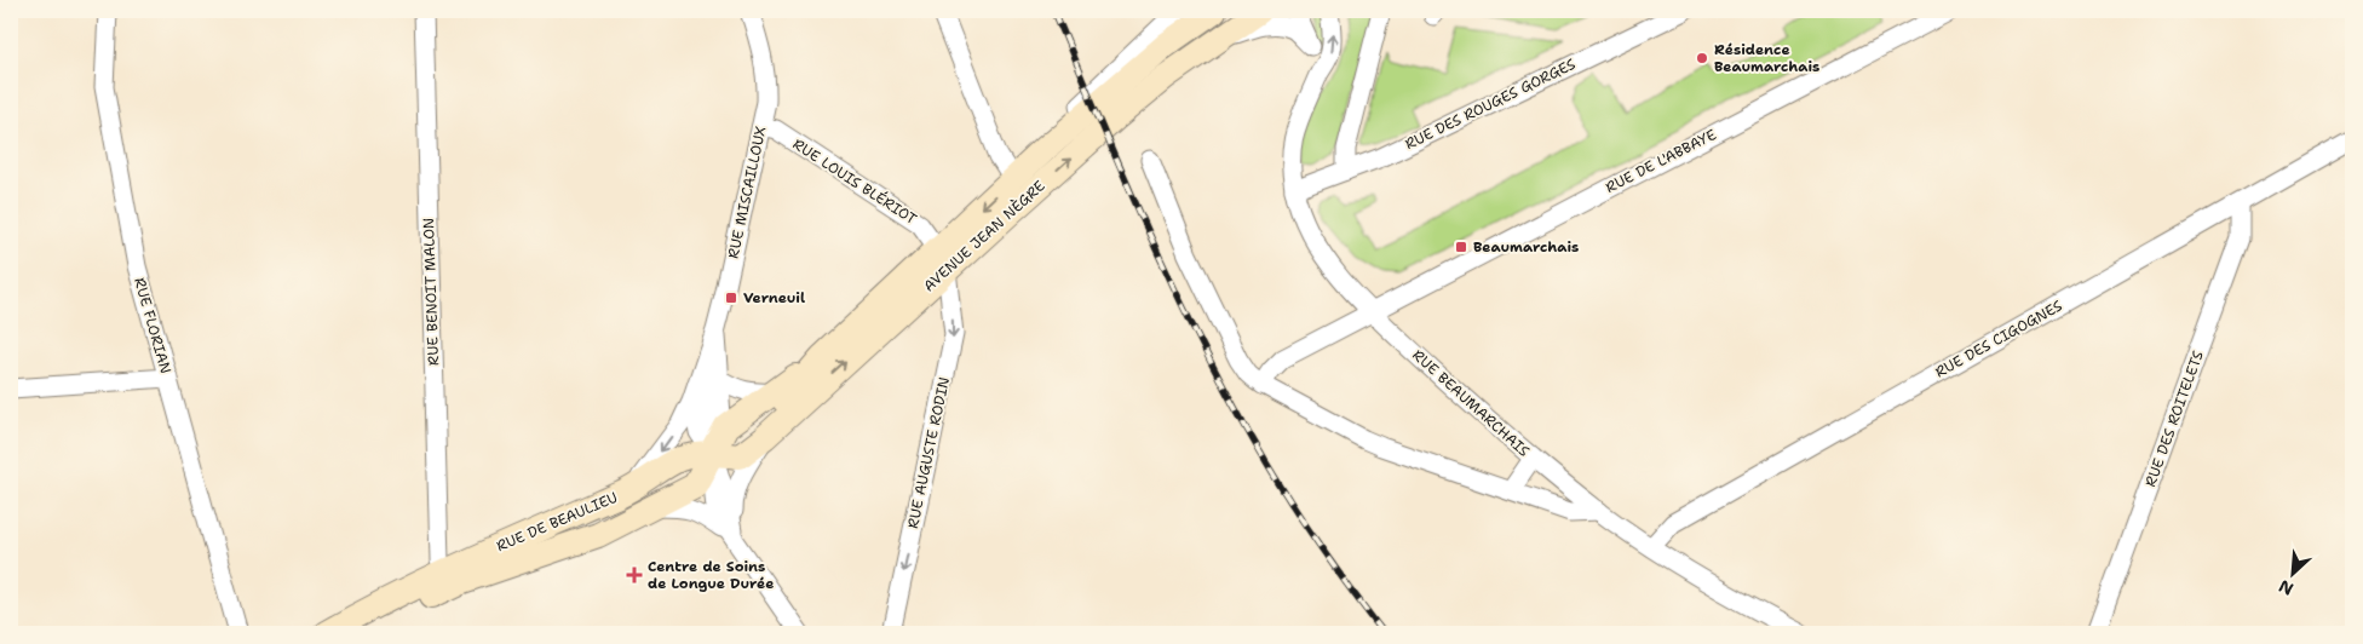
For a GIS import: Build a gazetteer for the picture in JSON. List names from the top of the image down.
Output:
{
  "streets": {
    "main road": ["AVENUE JEAN NÈGRE", "RUE DE BEAULIEU"],
    "street": [
      "RUE DES ROUGES GORGES",
      "RUE DE L'ABBAYE",
      "RUE LOUIS BLÉRIOT",
      "RUE MISCAILLOUX",
      "RUE BENOIT MALON",
      "RUE FLORIAN",
      "RUE DES CIGOGNES",
      "RUE BEAUMARCHAIS",
      "RUE DES ROITELETS",
      "RUE AUGUSTE RODIN"
    ]
  },
  "crossings": [
    ["RUE DES ROUGES GORGES", "RUE BEAUMARCHAIS"],
    ["RUE DE L'ABBAYE", "RUE BEAUMARCHAIS"],
    ["RUE LOUIS BLÉRIOT", "RUE MISCAILLOUX"],
    ["RUE LOUIS BLÉRIOT", "AVENUE JEAN NÈGRE"],
    ["RUE LOUIS BLÉRIOT", "RUE AUGUSTE RODIN"],
    ["AVENUE JEAN NÈGRE", "RUE AUGUSTE RODIN"],
    ["AVENUE JEAN NÈGRE", "RUE DE BEAULIEU"],
    ["RUE BENOIT MALON", "RUE DE BEAULIEU"],
    ["RUE DES CIGOGNES", "RUE BEAUMARCHAIS"],
    ["RUE DES CIGOGNES", "RUE DES ROITELETS"]
  ],
  "one_way": ["RUE AUGUSTE RODIN"],
  "places": {
    "other": ["Résidence Beaumarchais"],
    "transit": ["Beaumarchais", "Verneuil"],
    "health": ["Centre de Soins de Longue Durée"]
  },
  "north": "bottom left"
}
